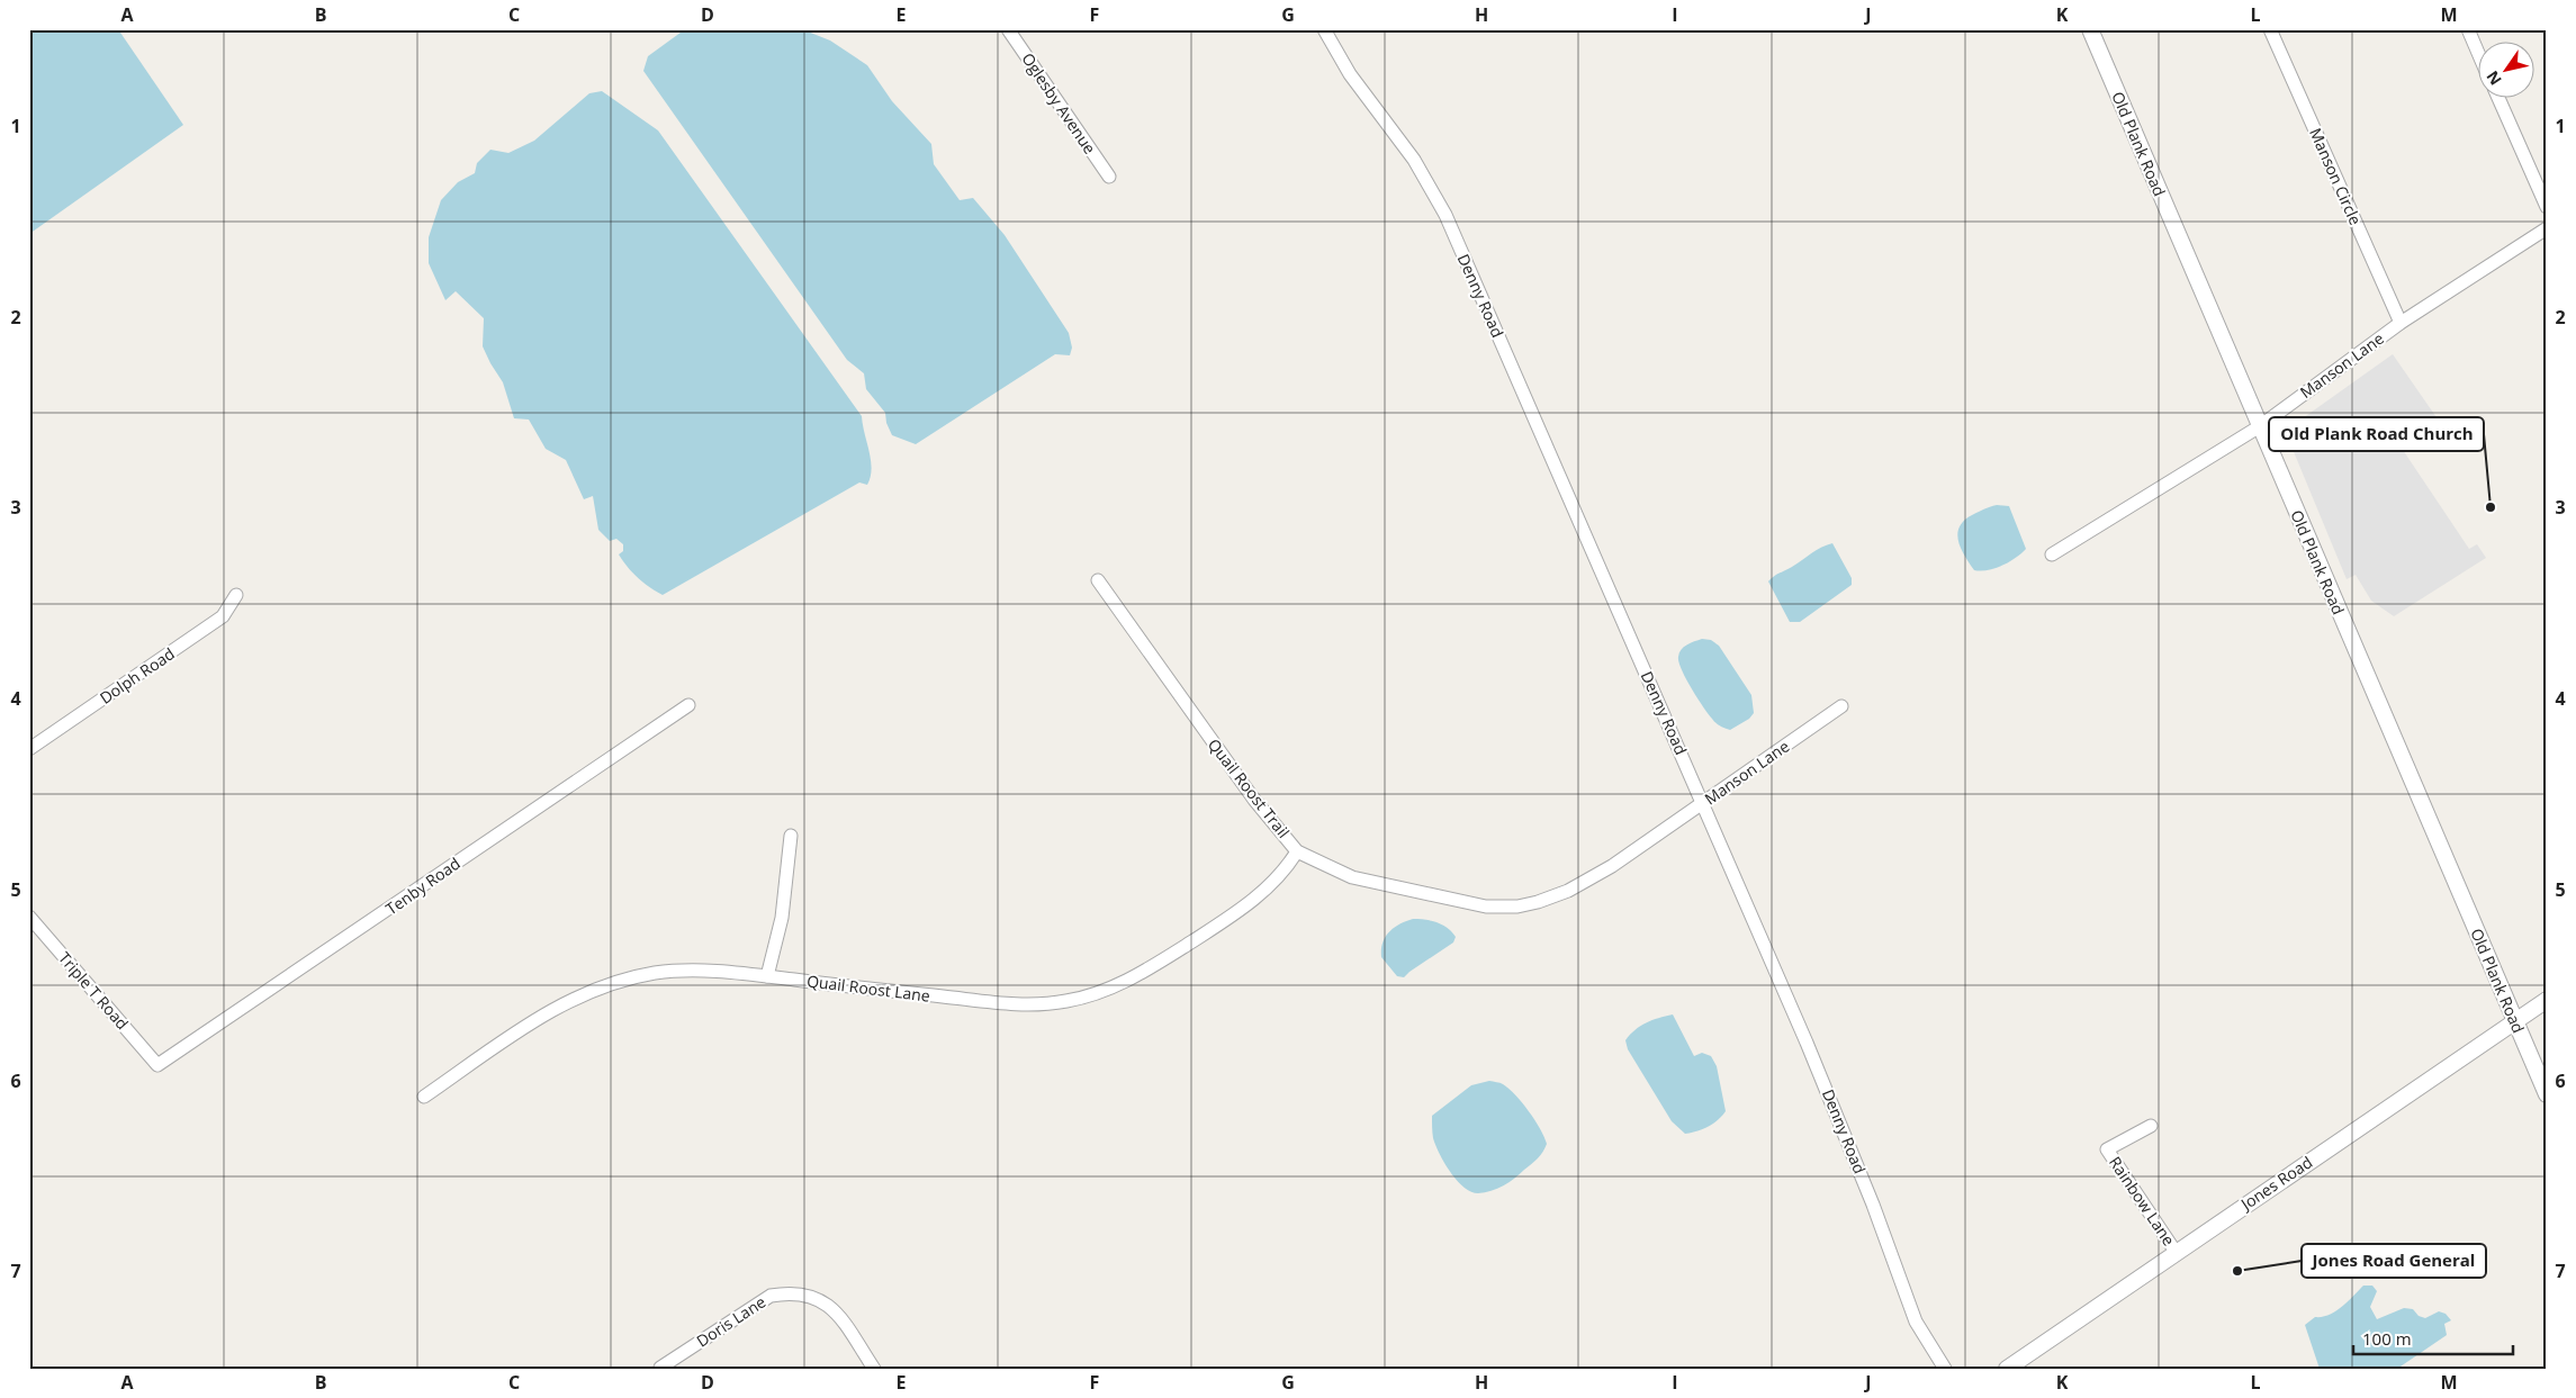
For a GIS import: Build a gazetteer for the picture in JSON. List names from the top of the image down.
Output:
{
  "streets": {
    "street": [
      "Oglesby Avenue",
      "Old Plank Road",
      "Manson Circle",
      "Denny Road",
      "Manson Lane",
      "Dolph Road",
      "Quail Roost Trail",
      "Tenby Road",
      "Quail Roost Lane",
      "Triple T Road",
      "Jones Road",
      "Rainbow Lane",
      "Doris Lane"
    ]
  },
  "crossings": [
    ["Old Plank Road", "Manson Lane"],
    ["Old Plank Road", "Jones Road"],
    ["Manson Circle", "Manson Lane"],
    ["Denny Road", "Manson Lane"],
    ["Manson Lane", "Quail Roost Trail"],
    ["Quail Roost Trail", "Quail Roost Lane"],
    ["Tenby Road", "Triple T Road"],
    ["Jones Road", "Rainbow Lane"]
  ],
  "places": ["Old Plank Road Church", "Jones Road General"],
  "scale_bar": "100 m",
  "north": "bottom left",
  "grid": {
    "columns": [
      "A",
      "B",
      "C",
      "D",
      "E",
      "F",
      "G",
      "H",
      "I",
      "J",
      "K",
      "L",
      "M"
    ],
    "rows": [
      "1",
      "2",
      "3",
      "4",
      "5",
      "6",
      "7"
    ]
  }
}
